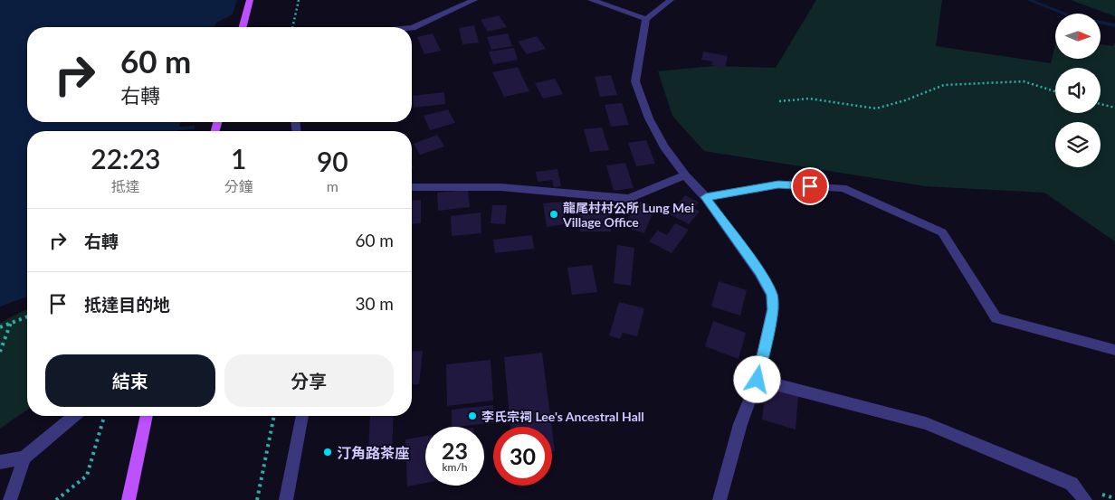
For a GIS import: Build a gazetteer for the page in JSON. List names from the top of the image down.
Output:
{
  "places": ["龍尾村村公所 Lung Mei Village Office", "李氏宗祠 Lee's Ancestral Hall", "汀角路茶座"],
  "north": "right",
  "page": {
    "turn": ["60 m", "右轉"],
    "eta": [
      "22:23",
      "抵達",
      "1",
      "分鐘",
      "90",
      "m"
    ],
    "list": [
      {
        "name": "右轉",
        "value": "60 m"
      },
      {
        "name": "抵達目的地",
        "value": "30 m"
      }
    ],
    "buttons": ["結束", "分享"],
    "speed": "23 km/h",
    "limit": "30"
  }
}
